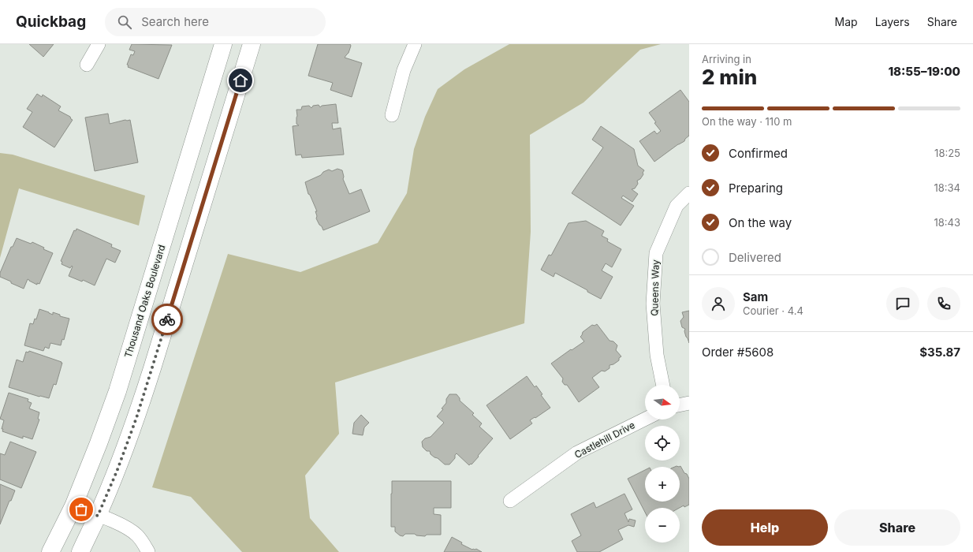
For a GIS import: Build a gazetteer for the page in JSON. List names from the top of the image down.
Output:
{
  "streets": {
    "main road": ["Thousand Oaks Boulevard"],
    "street": ["Queens Way", "Castlehill Drive"]
  },
  "north": "right",
  "page": {
    "header": "Quickbag",
    "search": "Search here",
    "nav": ["Map", "Layers", "Share"],
    "heading": ["2 min", "Arriving in", "18:55–19:00"],
    "panel": [
      "Sam",
      "Courier · 4.4",
      "Order #5608",
      "$35.87"
    ],
    "bar": "On the way · 110 m",
    "list": [
      ["Confirmed", "18:25"],
      ["Preparing", "18:34"],
      ["On the way", "18:43"],
      "Delivered"
    ],
    "map_buttons": ["+", "−"],
    "buttons": ["Help", "Share"]
  }
}
